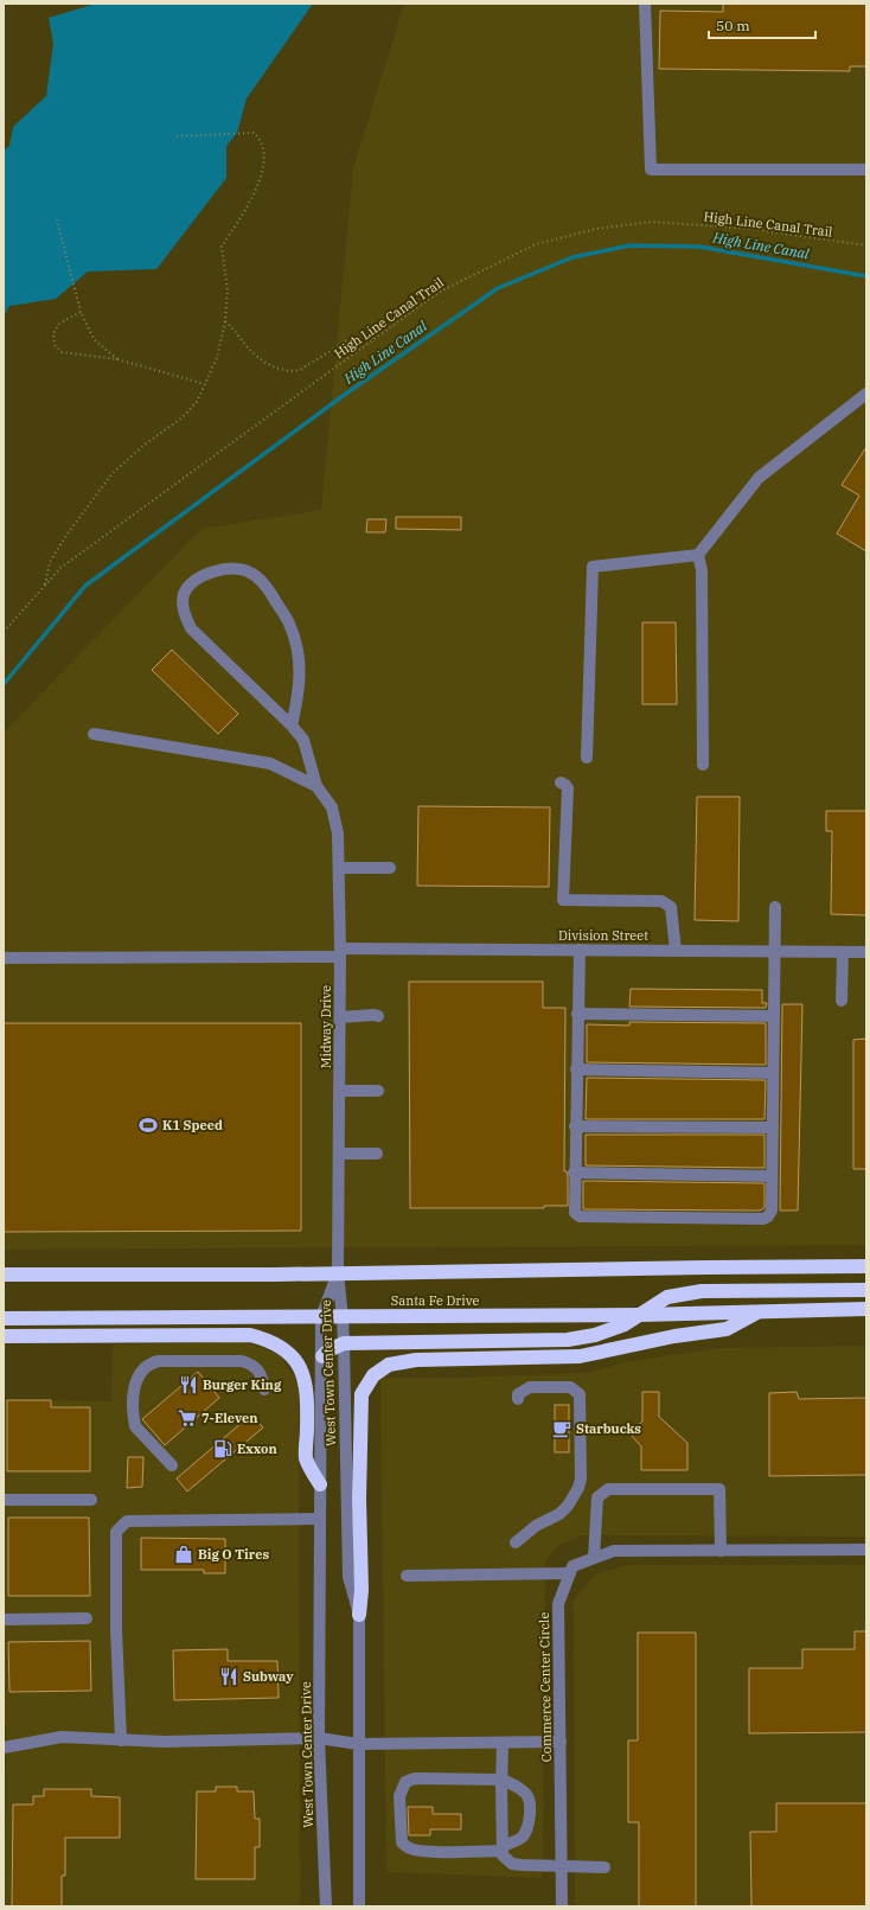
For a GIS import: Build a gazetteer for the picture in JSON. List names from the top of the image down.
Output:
{
  "streets": {
    "highway": ["Santa Fe Drive"],
    "street": [
      "Division Street",
      "Midway Drive",
      "West Town Center Drive",
      "Commerce Center Circle"
    ],
    "path": ["High Line Canal Trail"]
  },
  "crossings": [
    ["Division Street", "Midway Drive"],
    ["Midway Drive", "West Town Center Drive"],
    ["Santa Fe Drive", "West Town Center Drive"]
  ],
  "water": ["High Line Canal"],
  "places": {
    "sports": ["K1 Speed"],
    "restaurant": ["Burger King", "Subway"],
    "supermarket": ["7-Eleven"],
    "cafe": ["Starbucks"],
    "fuel station": ["Exxon"],
    "shop": ["Big O Tires"]
  },
  "scale_bar": "50 m"
}
